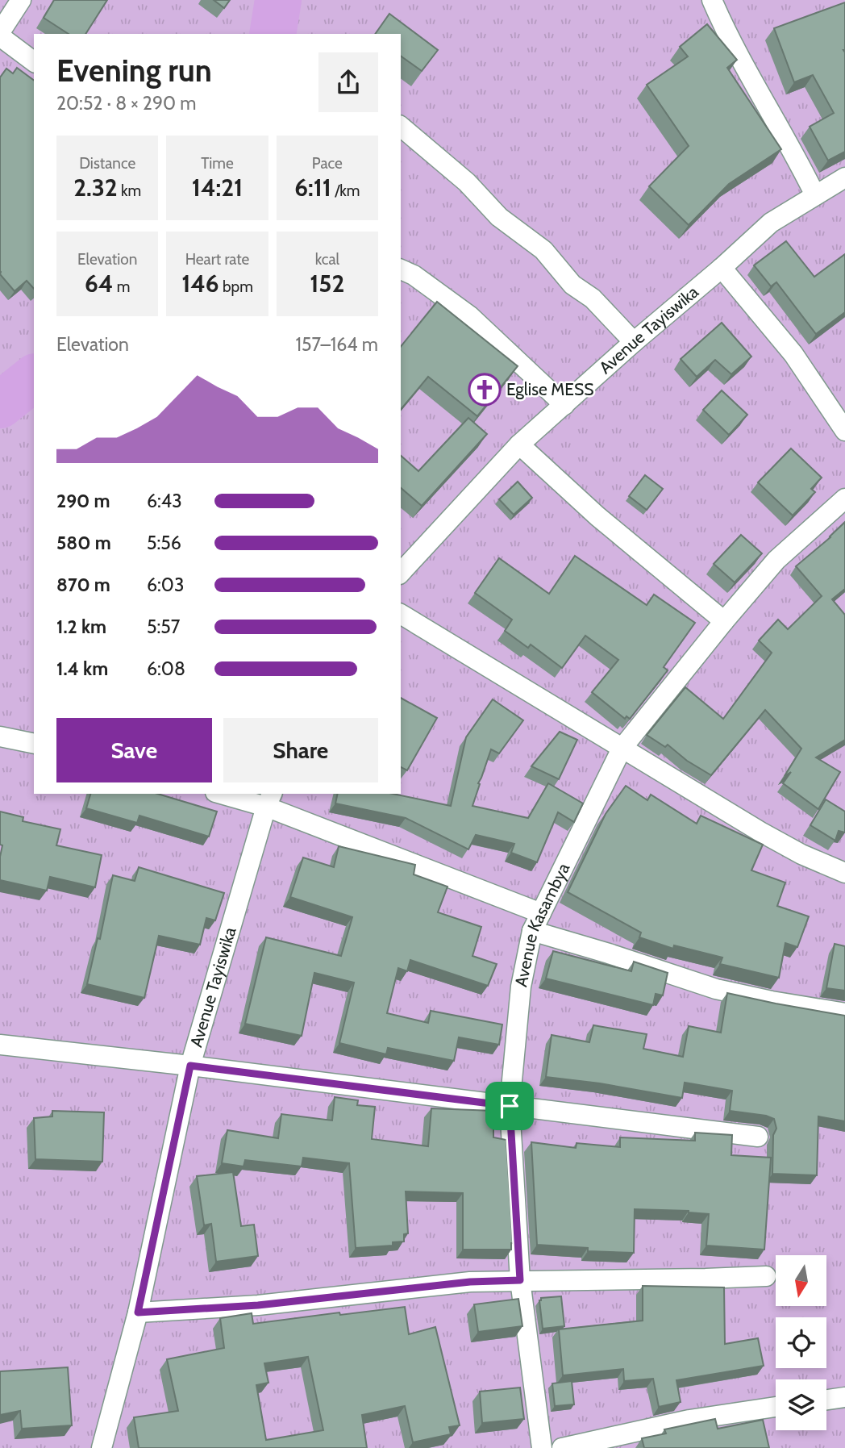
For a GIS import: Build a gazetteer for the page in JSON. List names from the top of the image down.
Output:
{
  "streets": {
    "street": ["Avenue Tayiswika", "Avenue Kasambya"]
  },
  "places": {
    "church": ["Eglise MESS"]
  },
  "north": "bottom",
  "page": {
    "heading": ["Evening run", "20:52 · 8 × 290 m"],
    "stats": [
      ["Distance", "2.32 km"],
      ["Time", "14:21"],
      ["Pace", "6:11 /km"],
      ["Elevation", "64 m"],
      ["Heart rate", "146 bpm"],
      ["kcal", "152"]
    ],
    "chart": ["Elevation", "157–164 m"],
    "list": [
      {
        "name": "290 m",
        "note": "6:43"
      },
      {
        "name": "580 m",
        "note": "5:56"
      },
      {
        "name": "870 m",
        "note": "6:03"
      },
      {
        "name": "1.2 km",
        "note": "5:57"
      },
      {
        "name": "1.4 km",
        "note": "6:08"
      }
    ],
    "buttons": ["Save", "Share"]
  }
}
